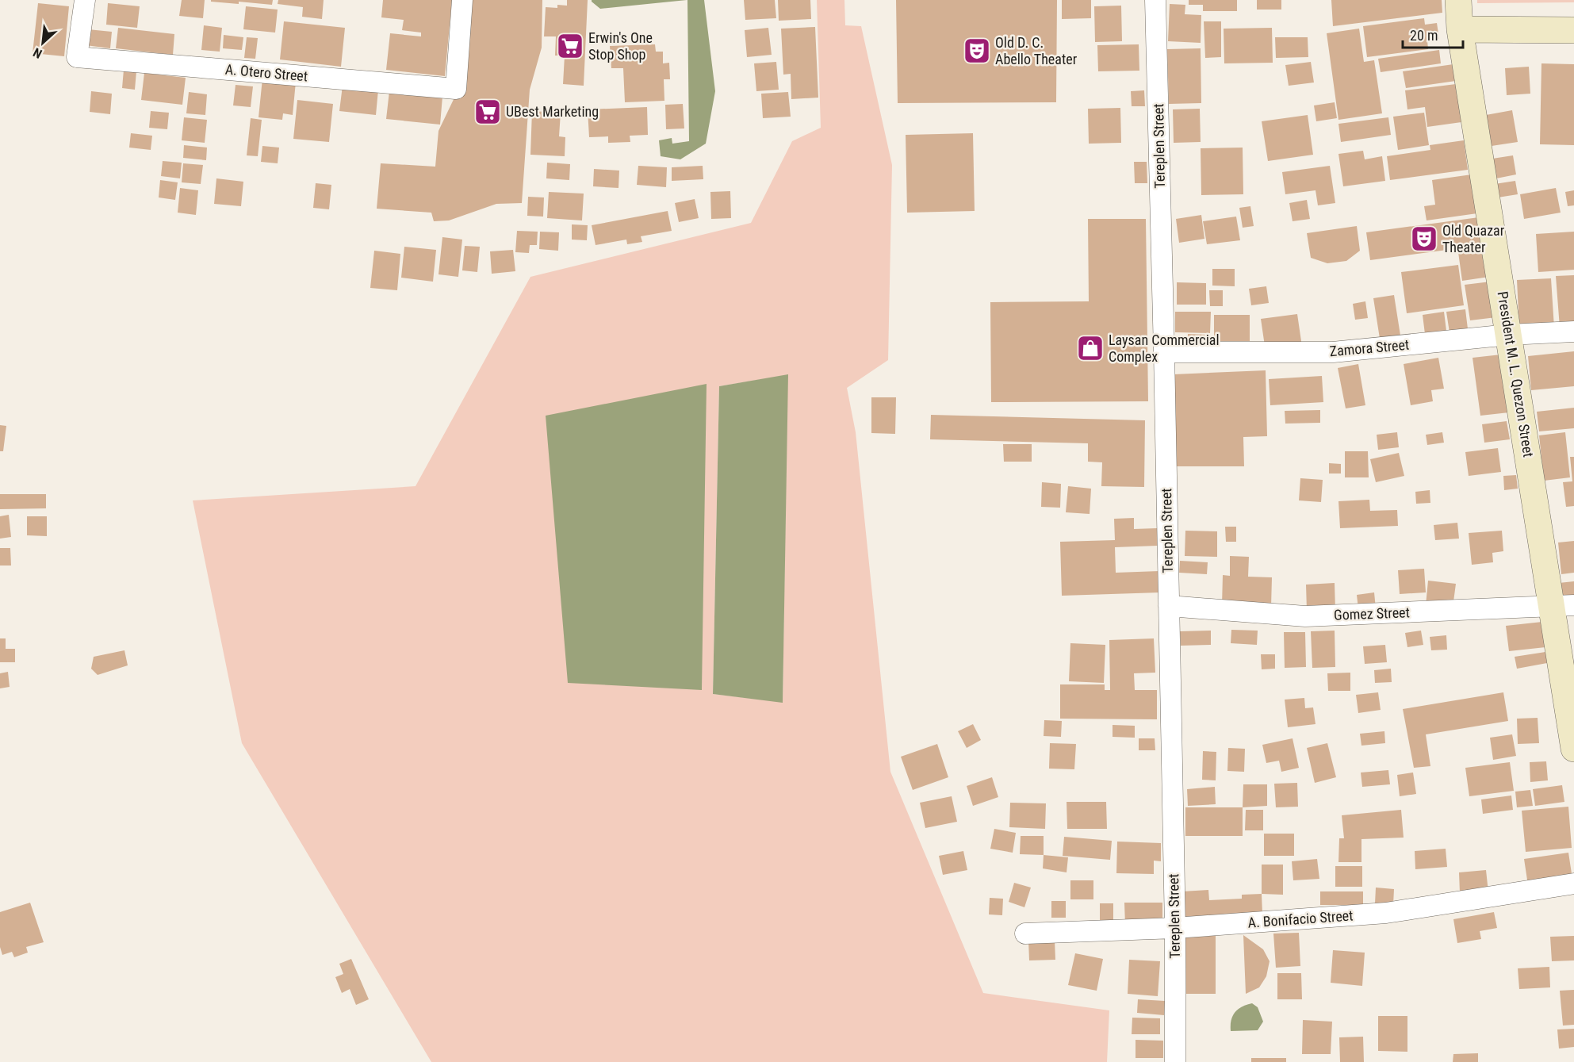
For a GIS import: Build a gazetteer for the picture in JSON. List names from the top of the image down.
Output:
{
  "streets": {
    "main road": ["President M. L. Quezon Street"],
    "street": [
      "A. Otero Street",
      "Tereplen Street",
      "Zamora Street",
      "Gomez Street",
      "A. Bonifacio Street"
    ]
  },
  "crossings": [
    ["Tereplen Street", "Zamora Street"],
    ["Tereplen Street", "Gomez Street"],
    ["Tereplen Street", "A. Bonifacio Street"],
    ["Zamora Street", "President M. L. Quezon Street"],
    ["President M. L. Quezon Street", "Gomez Street"]
  ],
  "places": {
    "supermarket": ["Erwin's One Stop Shop", "UBest Marketing"],
    "theatre": ["Old D. C. Abello Theater", "Old Quazar Theater"],
    "shop": ["Laysan Commercial Complex"]
  },
  "scale_bar": "20 m",
  "north": "bottom left"
}
